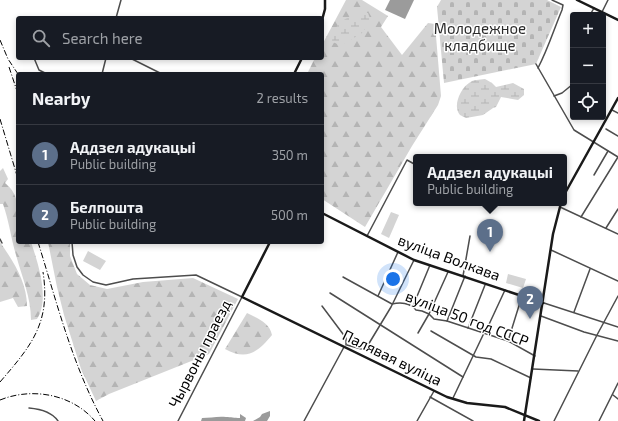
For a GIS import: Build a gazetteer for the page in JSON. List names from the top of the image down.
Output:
{
  "streets": {
    "street": [
      "вуліца Волкава",
      "вуліца 50 год СССР",
      "Чырвоны праезд",
      "Палявая вуліца"
    ]
  },
  "crossings": [
    ["вуліца Волкава", "вуліца 50 год СССР"],
    ["Чырвоны праезд", "Палявая вуліца"]
  ],
  "parks": ["Молодежное кладбище"],
  "page": {
    "map_buttons": ["+", "−"],
    "search": "Search here",
    "heading": ["Nearby", "2 results"],
    "list": [
      {
        "mark": "1",
        "name": "Аддзел адукацыі",
        "note": "Public building",
        "value": "350 m"
      },
      {
        "mark": "2",
        "name": "Белпошта",
        "note": "Public building",
        "value": "500 m"
      }
    ],
    "popup": ["Аддзел адукацыі", "Public building"],
    "pins": ["1", "2"]
  }
}
